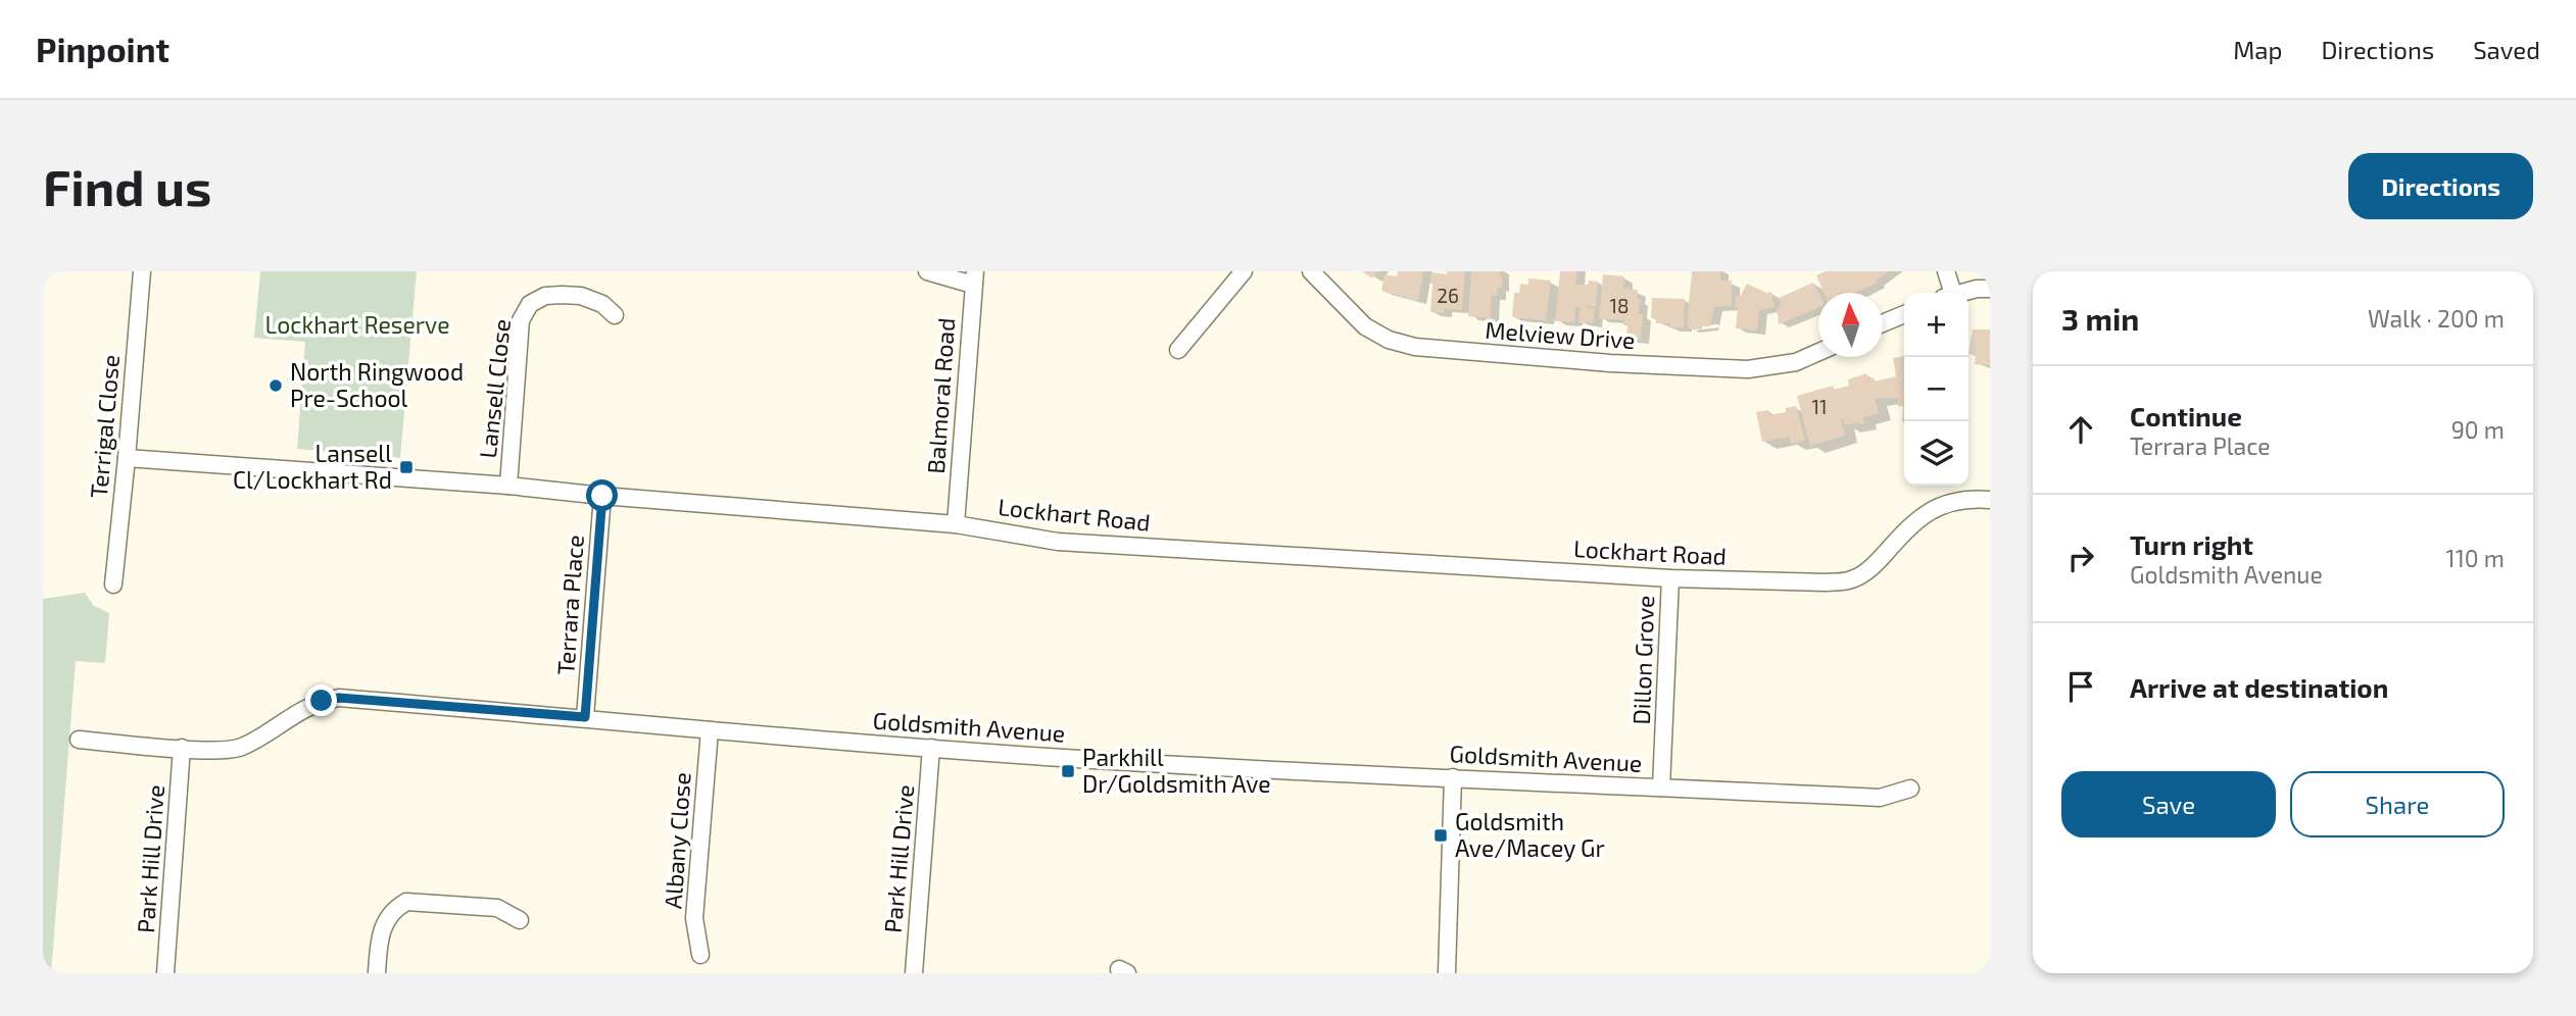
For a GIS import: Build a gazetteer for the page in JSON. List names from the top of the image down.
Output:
{
  "streets": {
    "street": [
      "Melview Drive",
      "Lansell Close",
      "Balmoral Road",
      "Terrigal Close",
      "Lockhart Road",
      "Terrara Place",
      "Dillon Grove",
      "Goldsmith Avenue",
      "Albany Close",
      "Park Hill Drive"
    ]
  },
  "crossings": [
    ["Lansell Close", "Lockhart Road"],
    ["Balmoral Road", "Lockhart Road"],
    ["Terrigal Close", "Lockhart Road"],
    ["Lockhart Road", "Terrara Place"],
    ["Lockhart Road", "Dillon Grove"],
    ["Terrara Place", "Goldsmith Avenue"],
    ["Dillon Grove", "Goldsmith Avenue"],
    ["Goldsmith Avenue", "Albany Close"],
    ["Goldsmith Avenue", "Park Hill Drive"]
  ],
  "parks": ["Lockhart Reserve"],
  "places": {
    "other": ["North Ringwood Pre-School"],
    "transit": ["Lansell Cl/Lockhart Rd", "Parkhill Dr/Goldsmith Ave", "Goldsmith Ave/Macey Gr"]
  },
  "house_numbers": ["26", "18", "11"],
  "north": "top",
  "page": {
    "header": "Pinpoint",
    "nav": ["Map", "Directions", "Saved"],
    "buttons": [
      "Directions",
      ["Save", "Share"]
    ],
    "title": "Find us",
    "heading": ["3 min", "Walk · 200 m"],
    "map_buttons": ["+", "−"],
    "list": [
      ["Continue", "Terrara Place", "90 m"],
      ["Turn right", "Goldsmith Avenue", "110 m"],
      "Arrive at destination"
    ]
  }
}
